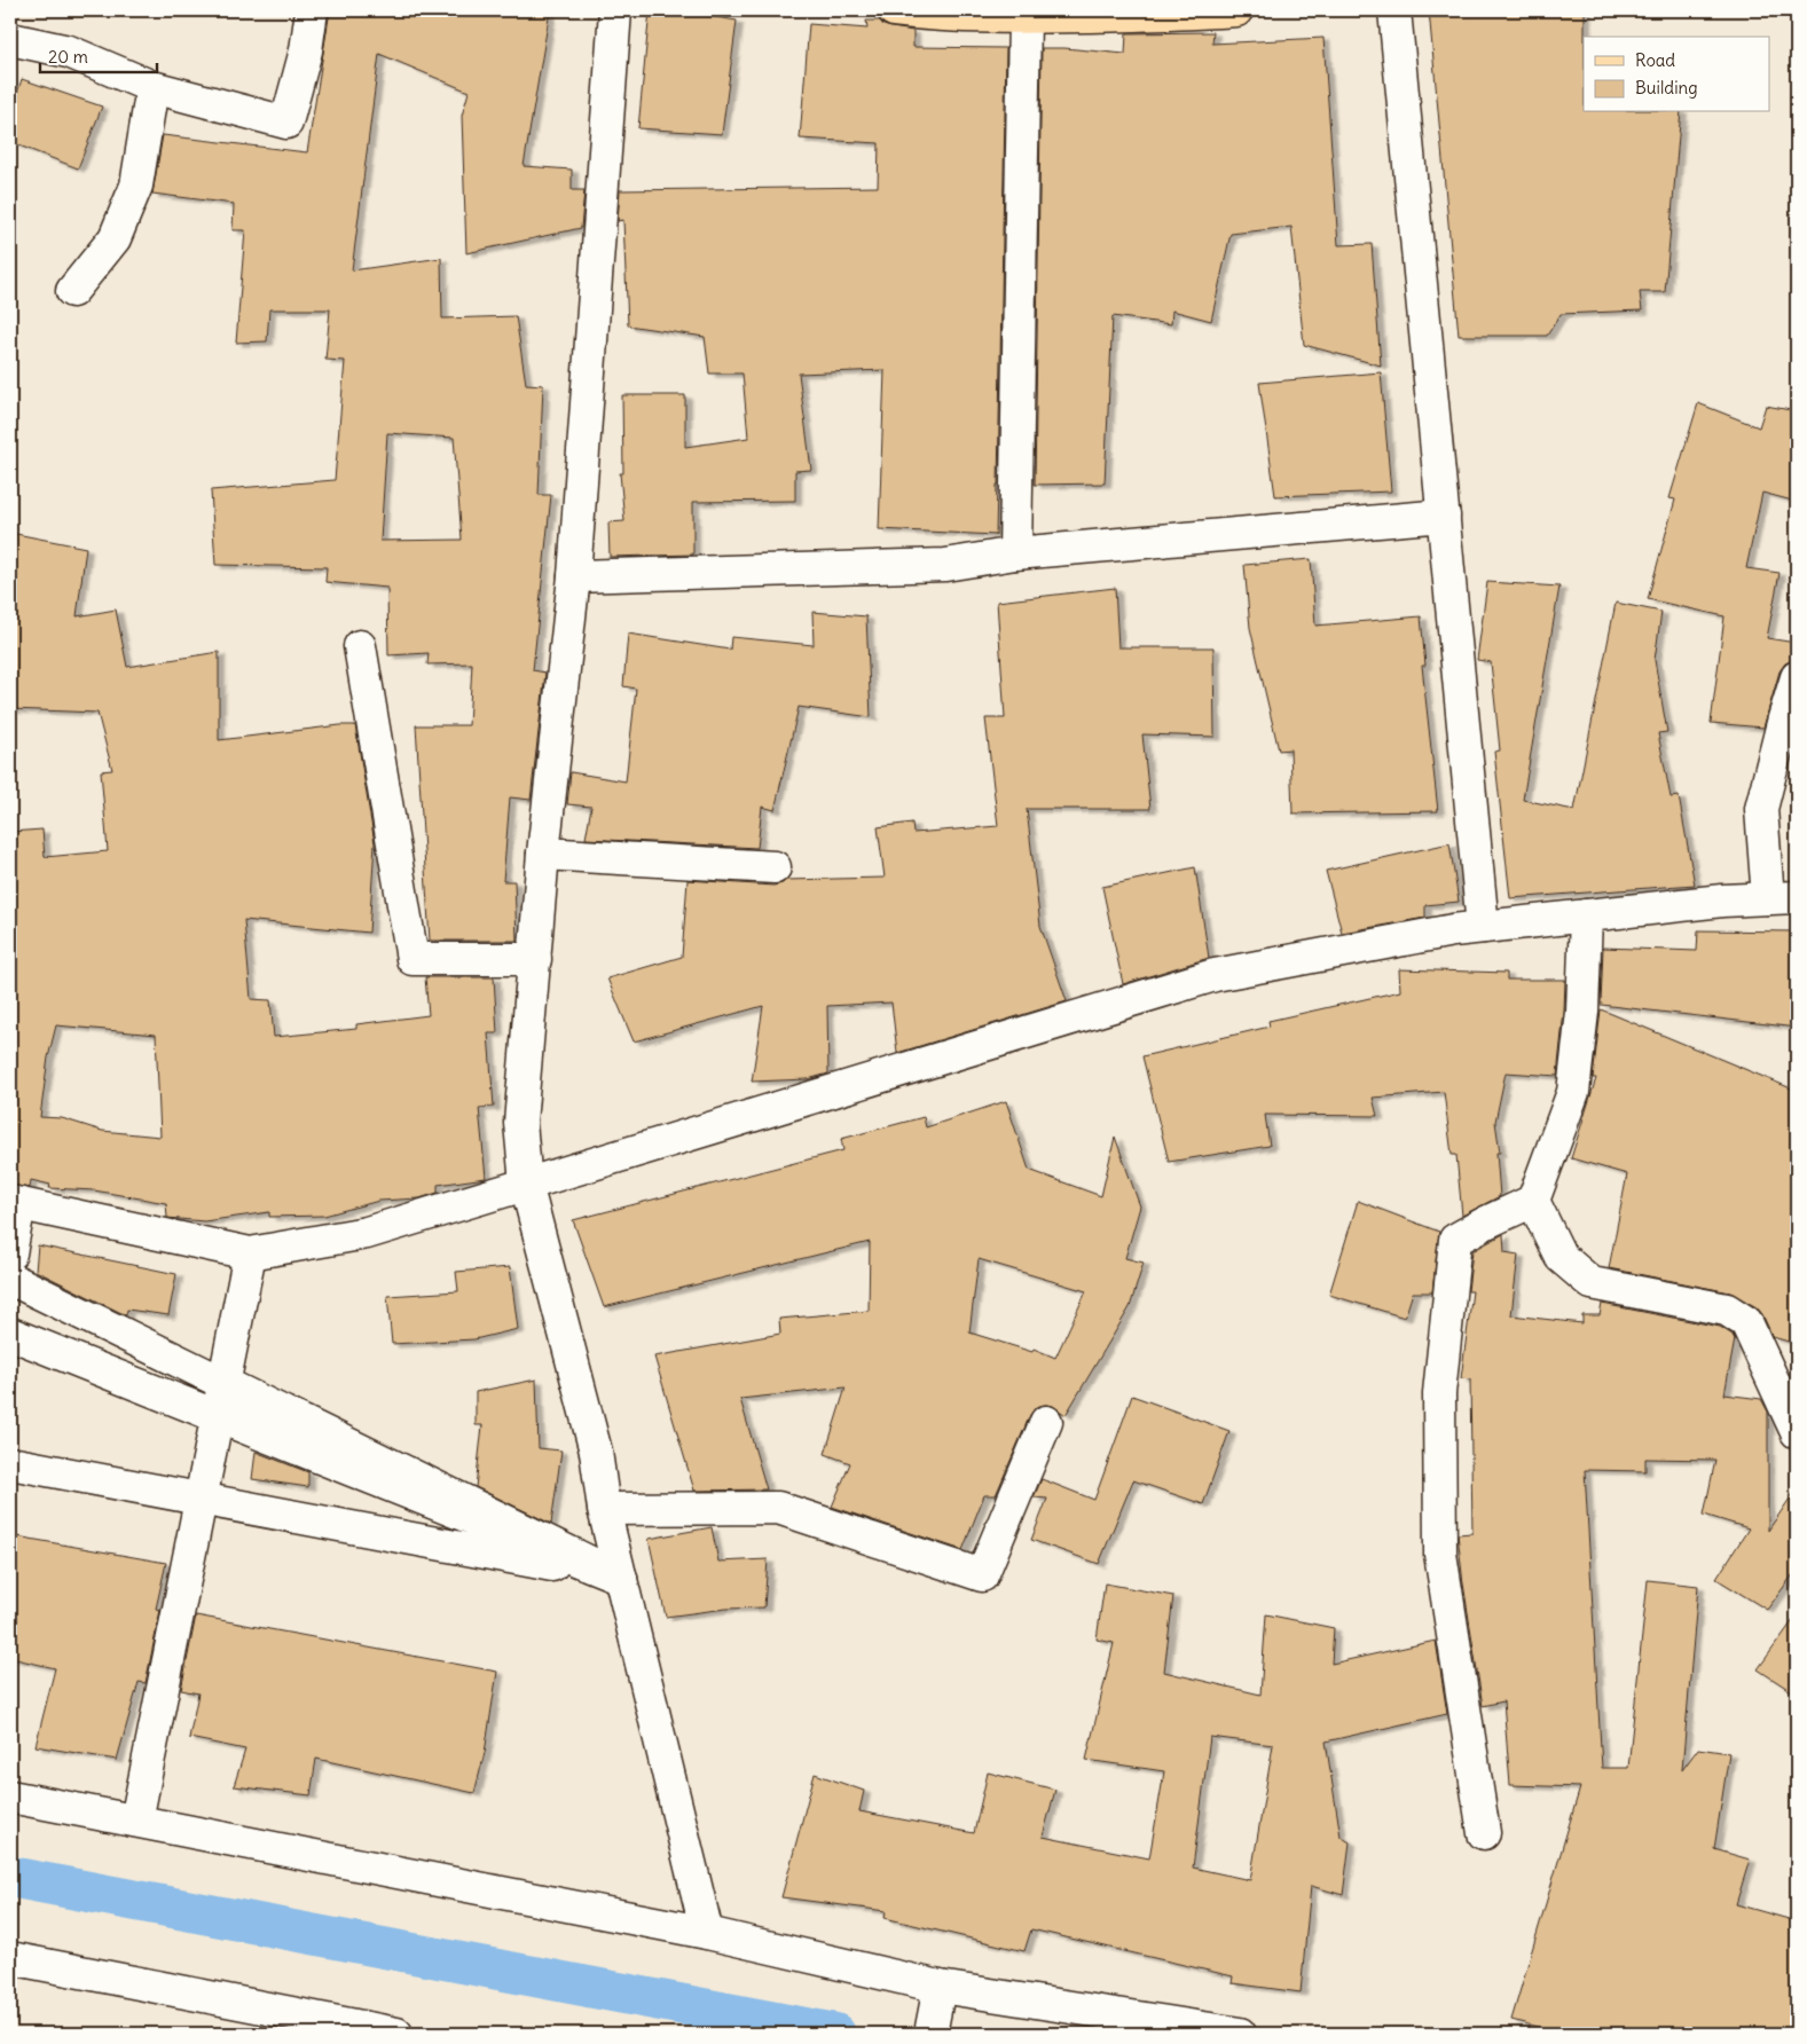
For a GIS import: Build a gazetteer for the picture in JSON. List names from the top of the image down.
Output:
{
  "legend": ["Road", "Building"],
  "scale_bar": "20 m"
}
